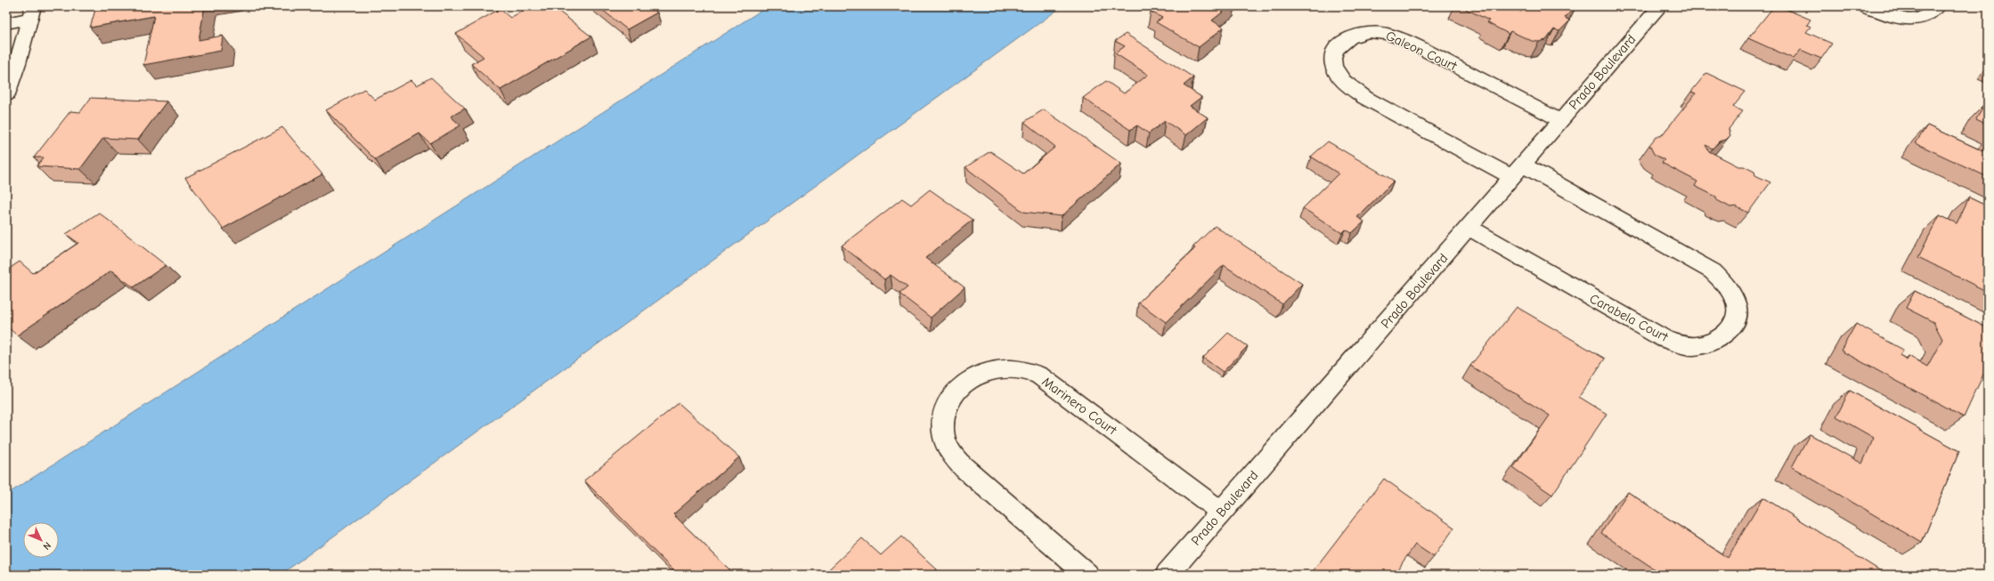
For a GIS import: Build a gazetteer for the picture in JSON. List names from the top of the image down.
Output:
{
  "streets": {
    "street": [
      "Galeon Court",
      "Prado Boulevard",
      "Carabela Court",
      "Marinero Court"
    ]
  },
  "crossings": [
    ["Galeon Court", "Prado Boulevard"],
    ["Galeon Court", "Carabela Court"],
    ["Prado Boulevard", "Carabela Court"],
    ["Prado Boulevard", "Marinero Court"]
  ],
  "north": "bottom right"
}
